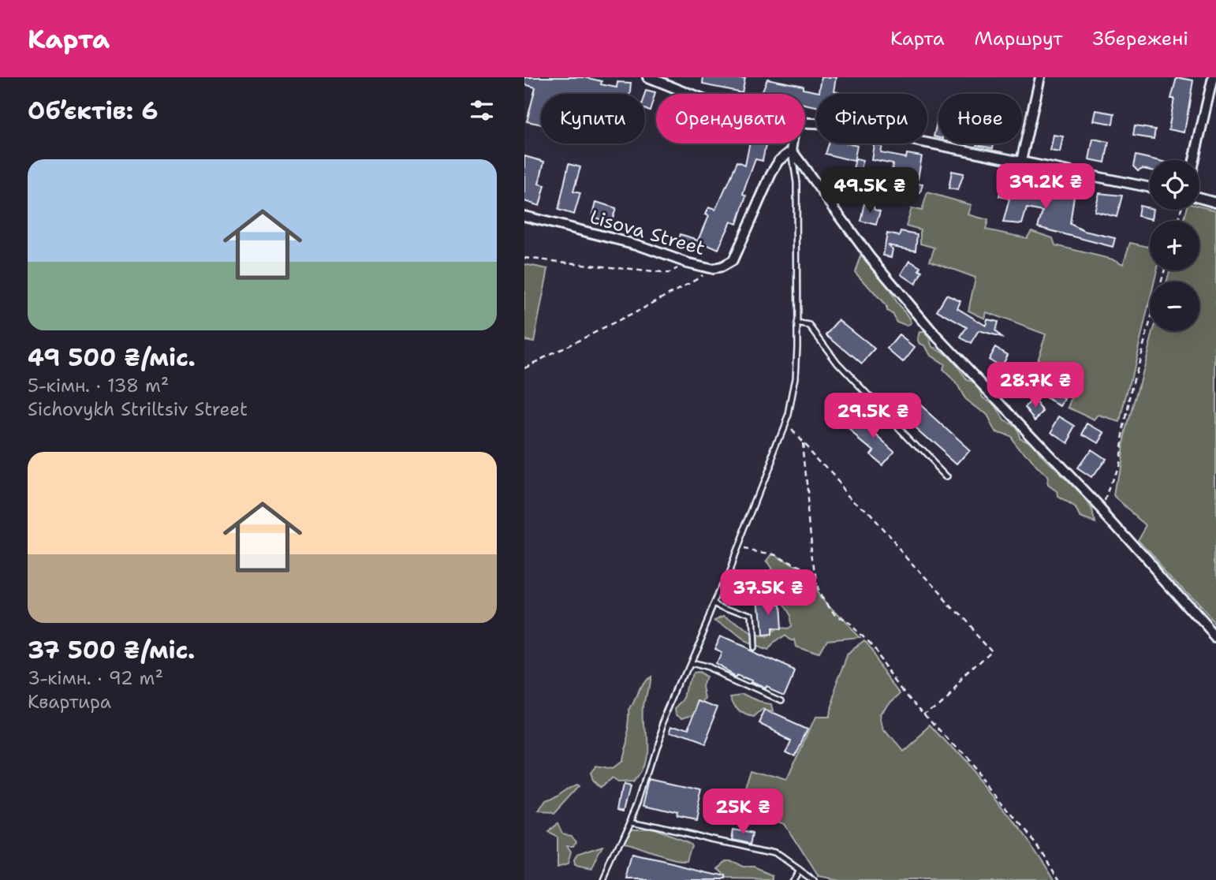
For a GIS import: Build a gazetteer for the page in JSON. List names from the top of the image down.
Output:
{
  "streets": {
    "street": ["Lisova Street"]
  },
  "page": {
    "header": "Карта",
    "nav": ["Карта", "Маршрут", "Збережені"],
    "heading": "Об’єктів: 6",
    "chip": [
      "Купити",
      "Орендувати",
      "Фільтри",
      "Нове"
    ],
    "list": [
      {
        "name": "49 500 ₴/міс.",
        "note": "5-кімн. · 138 m² · Sichovykh Striltsiv Street"
      },
      {
        "name": "37 500 ₴/міс.",
        "note": "3-кімн. · 92 m² · Квартира"
      }
    ],
    "map_buttons": ["+", "−"],
    "price": [
      "39.2K ₴",
      "49.5K ₴",
      "28.7K ₴",
      "29.5K ₴",
      "37.5K ₴",
      "25K ₴"
    ]
  }
}
